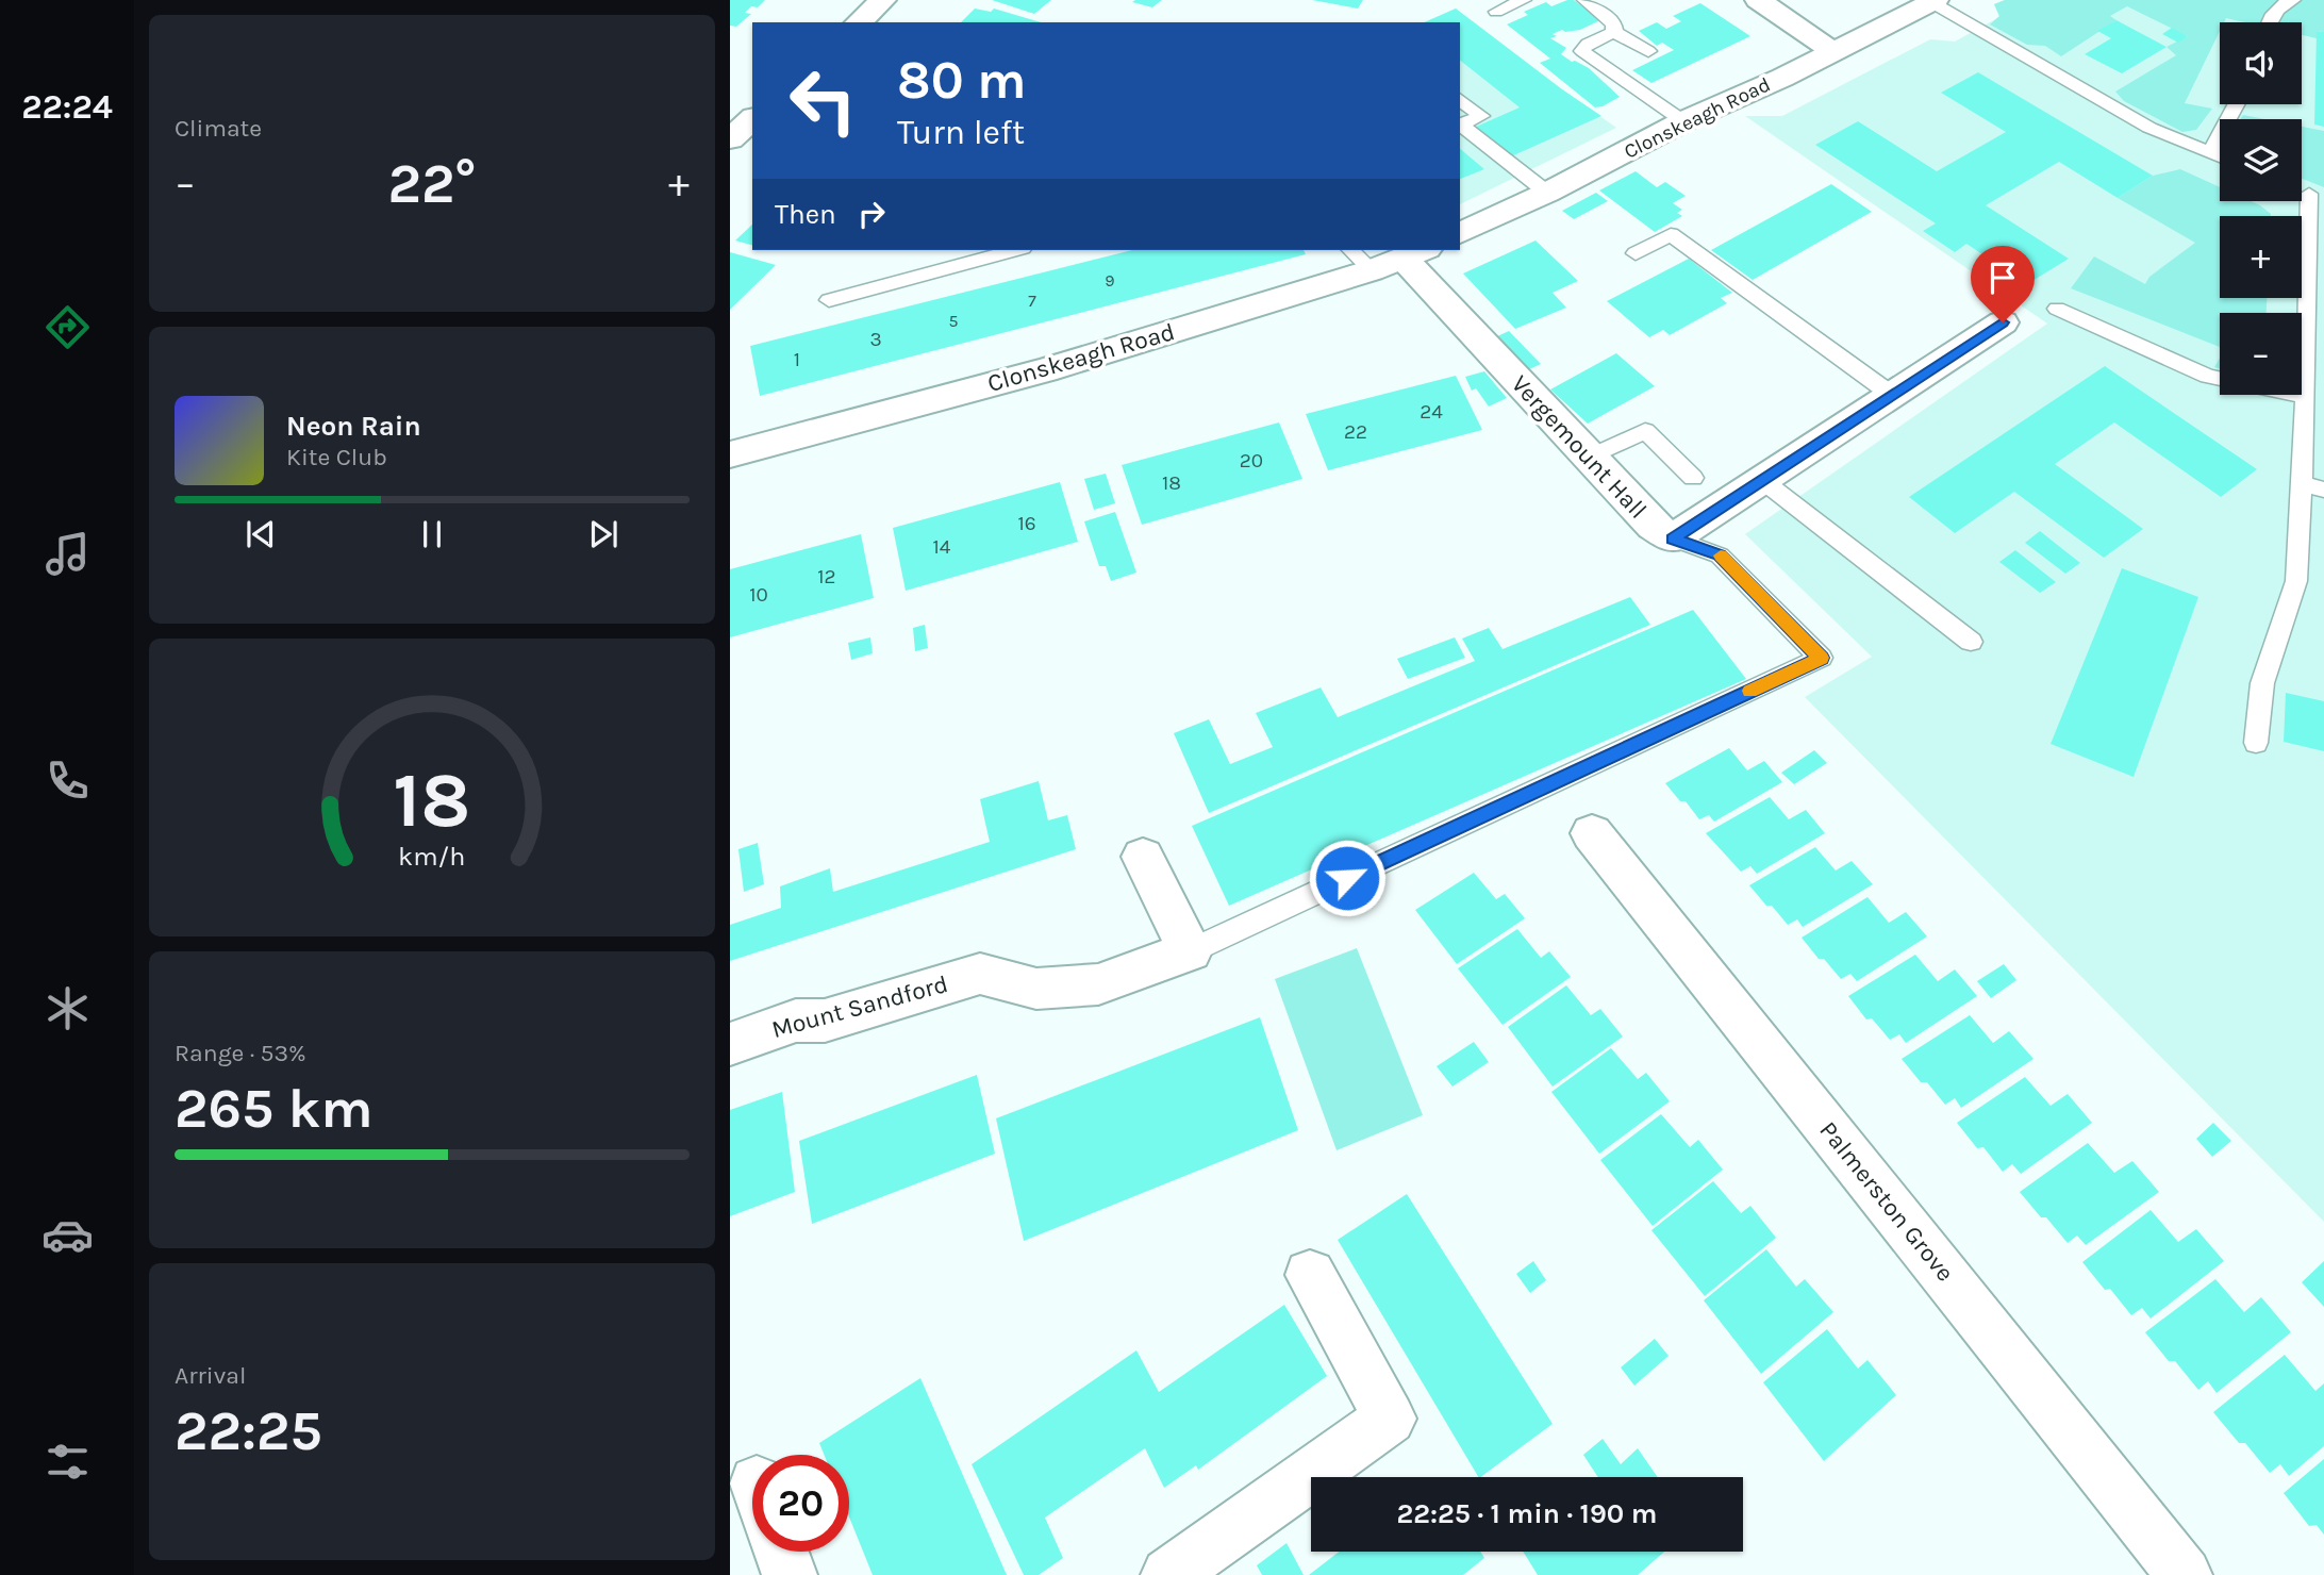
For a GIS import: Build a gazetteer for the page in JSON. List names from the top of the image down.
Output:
{
  "streets": {
    "street": [
      "Clonskeagh Road",
      "Vergemount Hall",
      "Mount Sandford",
      "Palmerston Grove"
    ]
  },
  "crossings": [
    ["Clonskeagh Road", "Vergemount Hall"]
  ],
  "house_numbers": [
    "9",
    "7",
    "5",
    "3",
    "1",
    "24",
    "22",
    "20",
    "18",
    "16",
    "14",
    "12",
    "10"
  ],
  "page": {
    "tabs": "22:24",
    "tile": [
      "Climate",
      ["Range · 53%", "265 km"],
      ["Arrival", "22:25"]
    ],
    "map_buttons": ["+", "−"],
    "turn": ["80 m", "Turn left"],
    "heat": ["−", "22°", "+"],
    "then": "Then",
    "song": ["Neon Rain", "Kite Club"],
    "limit": "20",
    "trip": "22:25 · 1 min · 190 m",
    "gauge": ["18", "km/h"]
  }
}
